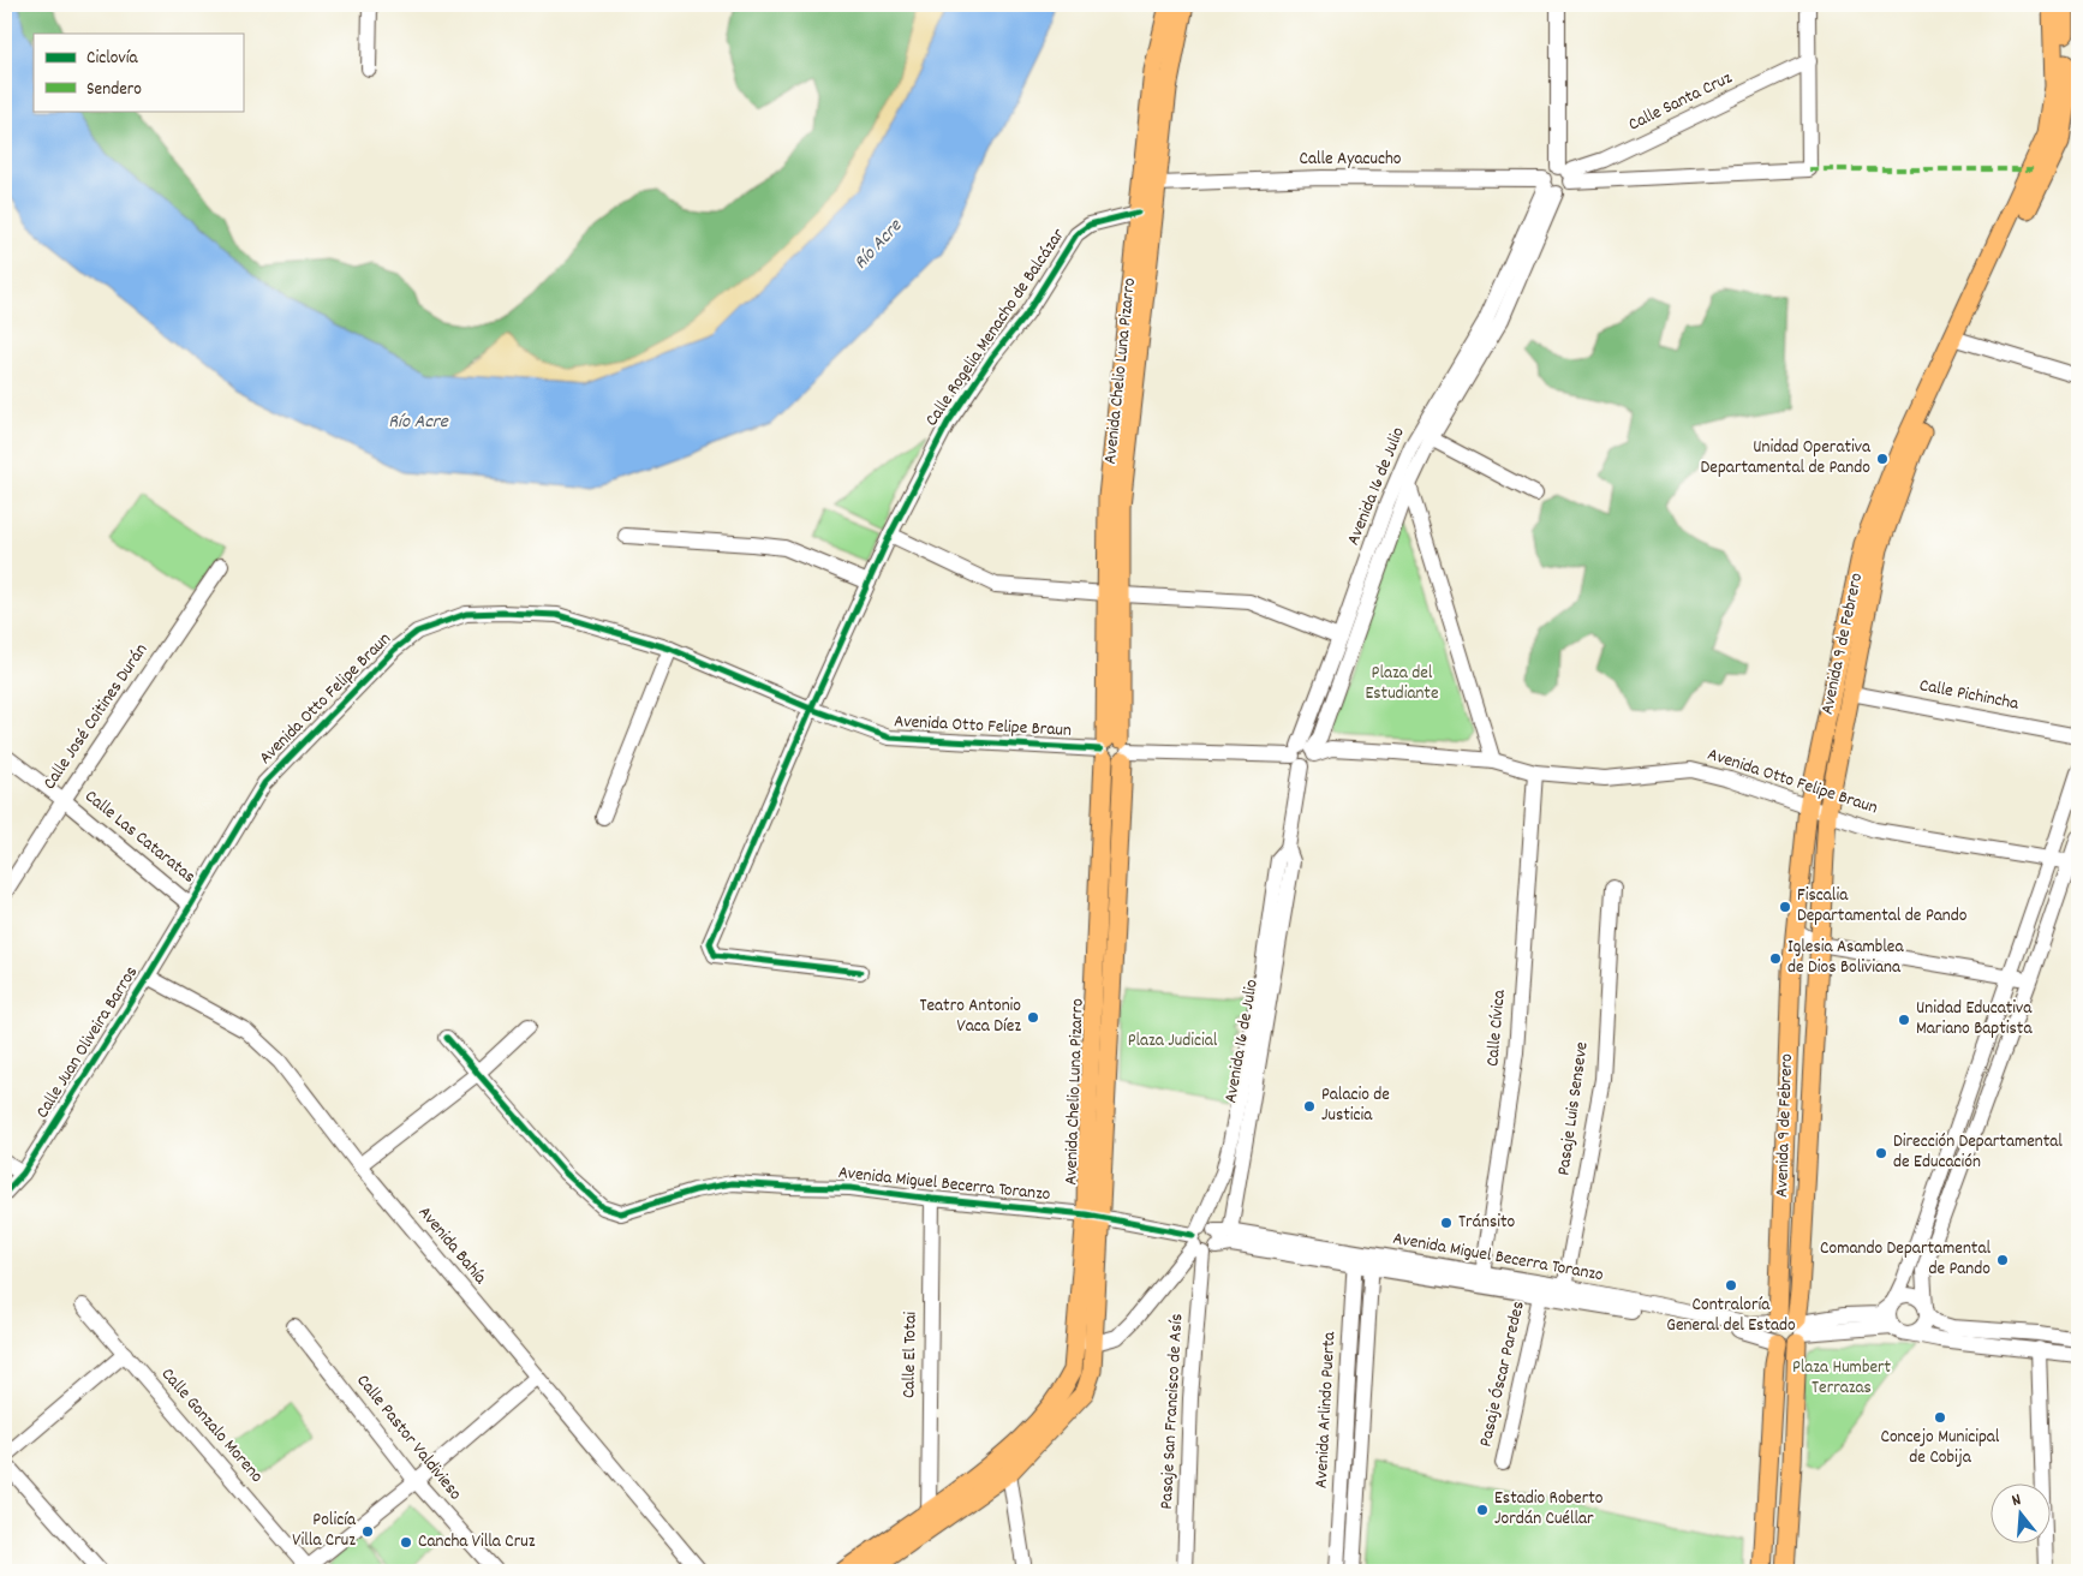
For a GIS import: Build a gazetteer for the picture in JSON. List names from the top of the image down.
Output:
{
  "streets": {
    "main road": ["Avenida Chelio Luna Pizarro", "Avenida 9 de Febrero"],
    "street": [
      "Calle Santa Cruz",
      "Calle Ayacucho",
      "Calle Rogelia Menacho de Balcázar",
      "Avenida 16 de Julio",
      "Calle Pichincha",
      "Avenida Otto Felipe Braun",
      "Calle José Coitines Durán",
      "Calle Las Cataratas",
      "Calle Cívica",
      "Calle Juan Oliveira Barros",
      "Pasaje Luis Senseve",
      "Avenida Miguel Becerra Toranzo",
      "Avenida Bahía",
      "Calle El Totai",
      "Pasaje Óscar Paredes",
      "Avenida Arlindo Puerta",
      "Pasaje San Francisco de Asís",
      "Calle Gonzalo Moreno",
      "Calle Pastor Valdivieso"
    ]
  },
  "crossings": [
    ["Calle Ayacucho", "Avenida Chelio Luna Pizarro"],
    ["Calle Ayacucho", "Avenida 16 de Julio"],
    ["Calle Rogelia Menacho de Balcázar", "Avenida Chelio Luna Pizarro"],
    ["Calle Rogelia Menacho de Balcázar", "Avenida Otto Felipe Braun"],
    ["Avenida Chelio Luna Pizarro", "Avenida 16 de Julio"],
    ["Avenida Chelio Luna Pizarro", "Avenida Otto Felipe Braun"],
    ["Avenida Chelio Luna Pizarro", "Avenida Miguel Becerra Toranzo"],
    ["Avenida Chelio Luna Pizarro", "Calle El Totai"],
    ["Avenida 16 de Julio", "Avenida Otto Felipe Braun"],
    ["Avenida 16 de Julio", "Avenida Miguel Becerra Toranzo"],
    ["Avenida 16 de Julio", "Pasaje San Francisco de Asís"],
    ["Avenida 9 de Febrero", "Calle Pichincha"],
    ["Avenida 9 de Febrero", "Avenida Otto Felipe Braun"],
    ["Avenida 9 de Febrero", "Avenida Miguel Becerra Toranzo"],
    ["Avenida Otto Felipe Braun", "Calle Las Cataratas"],
    ["Avenida Otto Felipe Braun", "Calle Cívica"],
    ["Avenida Otto Felipe Braun", "Calle Juan Oliveira Barros"],
    ["Calle José Coitines Durán", "Calle Las Cataratas"],
    ["Calle Las Cataratas", "Calle Juan Oliveira Barros"],
    ["Calle Cívica", "Avenida Miguel Becerra Toranzo"],
    ["Calle Juan Oliveira Barros", "Avenida Bahía"],
    ["Pasaje Luis Senseve", "Avenida Miguel Becerra Toranzo"],
    ["Avenida Miguel Becerra Toranzo", "Calle El Totai"],
    ["Avenida Miguel Becerra Toranzo", "Pasaje Óscar Paredes"],
    ["Avenida Miguel Becerra Toranzo", "Avenida Arlindo Puerta"],
    ["Avenida Miguel Becerra Toranzo", "Pasaje San Francisco de Asís"]
  ],
  "water": ["Río Acre"],
  "parks": ["Plaza del Estudiante", "Plaza Judicial", "Plaza Humbert Terrazas"],
  "places": [
    "Unidad Operativa Departamental de Pando",
    "Fiscalia Departamental de Pando",
    "Iglesia Asamblea de Dios Boliviana",
    "Teatro Antonio Vaca Díez",
    "Unidad Educativa Mariano Baptista",
    "Palacio de Justicia",
    "Dirección Departamental de Educación",
    "Tránsito",
    "Comando Departamental de Pando",
    "Contraloría General del Estado",
    "Concejo Municipal de Cobija",
    "Estadio Roberto Jordán Cuéllar",
    "Policía Villa Cruz",
    "Cancha Villa Cruz"
  ],
  "legend": ["Ciclovía", "Sendero"],
  "north": "top"
}
